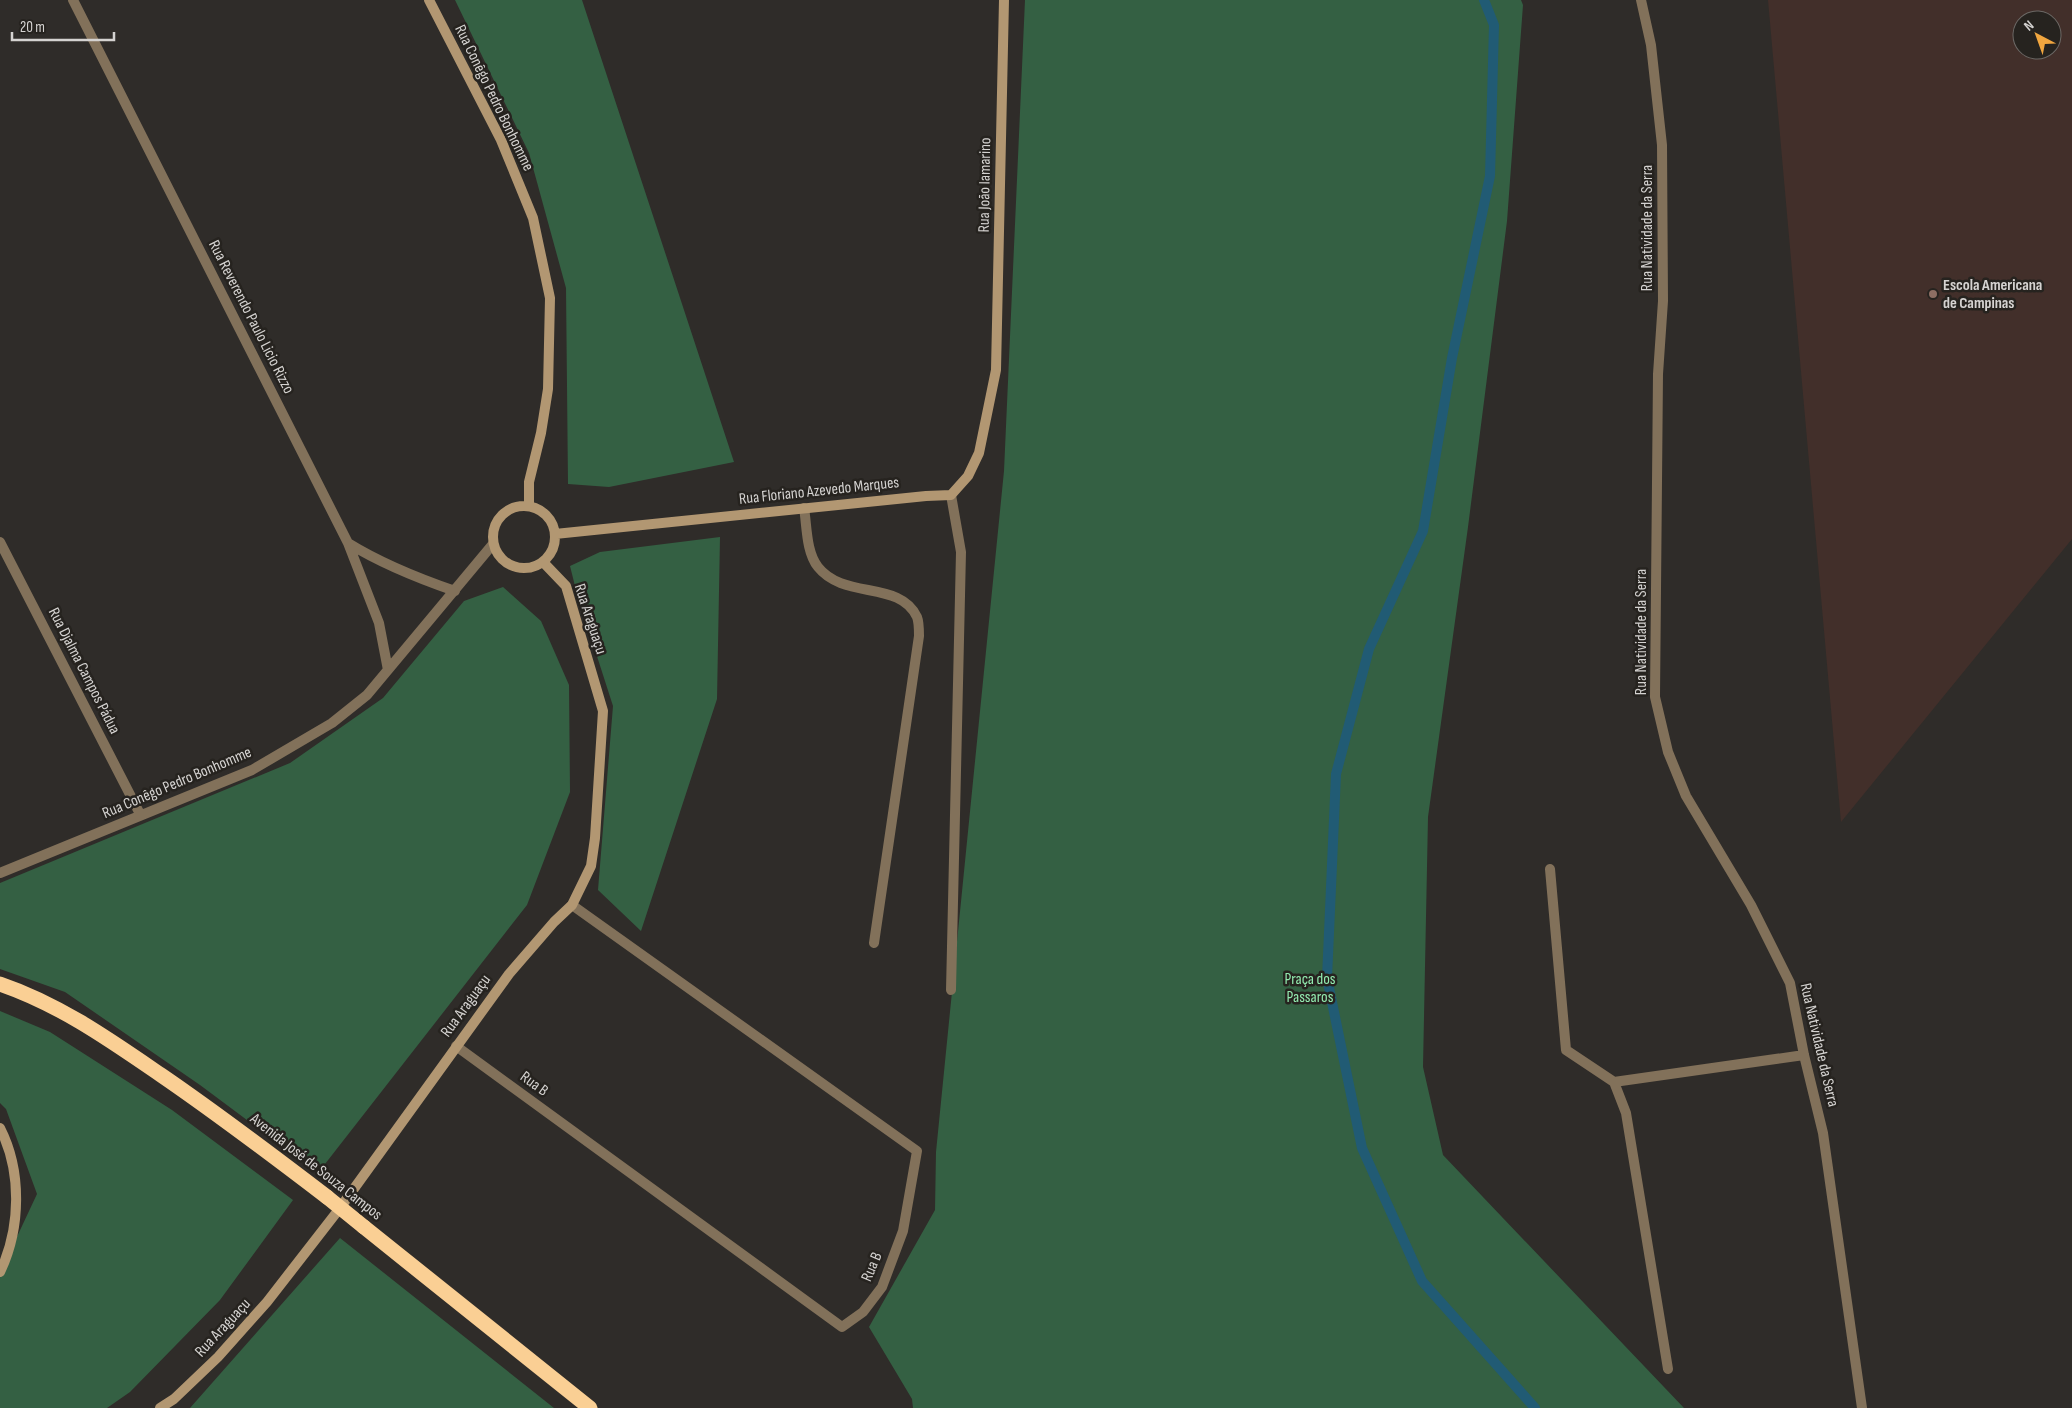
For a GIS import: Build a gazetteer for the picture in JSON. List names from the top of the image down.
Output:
{
  "streets": {
    "highway": ["Avenida José de Souza Campos"],
    "main road": [
      "Rua Conêgo Pedro Bonhomme",
      "Rua João Iamarino",
      "Rua Floriano Azevedo Marques",
      "Rua Araguaçu"
    ],
    "street": [
      "Rua Natividade da Serra",
      "Rua Reverendo Paulo Licio Rizzo",
      "Rua Djalma Campos Pádua",
      "Rua B"
    ]
  },
  "crossings": [
    ["Rua Conêgo Pedro Bonhomme", "Rua Reverendo Paulo Licio Rizzo"],
    ["Rua Conêgo Pedro Bonhomme", "Rua Floriano Azevedo Marques"],
    ["Rua Conêgo Pedro Bonhomme", "Rua Araguaçu"],
    ["Rua Conêgo Pedro Bonhomme", "Rua Djalma Campos Pádua"],
    ["Rua João Iamarino", "Rua Floriano Azevedo Marques"],
    ["Rua Floriano Azevedo Marques", "Rua Araguaçu"],
    ["Rua Araguaçu", "Rua B"]
  ],
  "parks": ["Praça dos Passaros"],
  "places": ["Escola Americana de Campinas"],
  "scale_bar": "20 m",
  "north": "top left"
}
